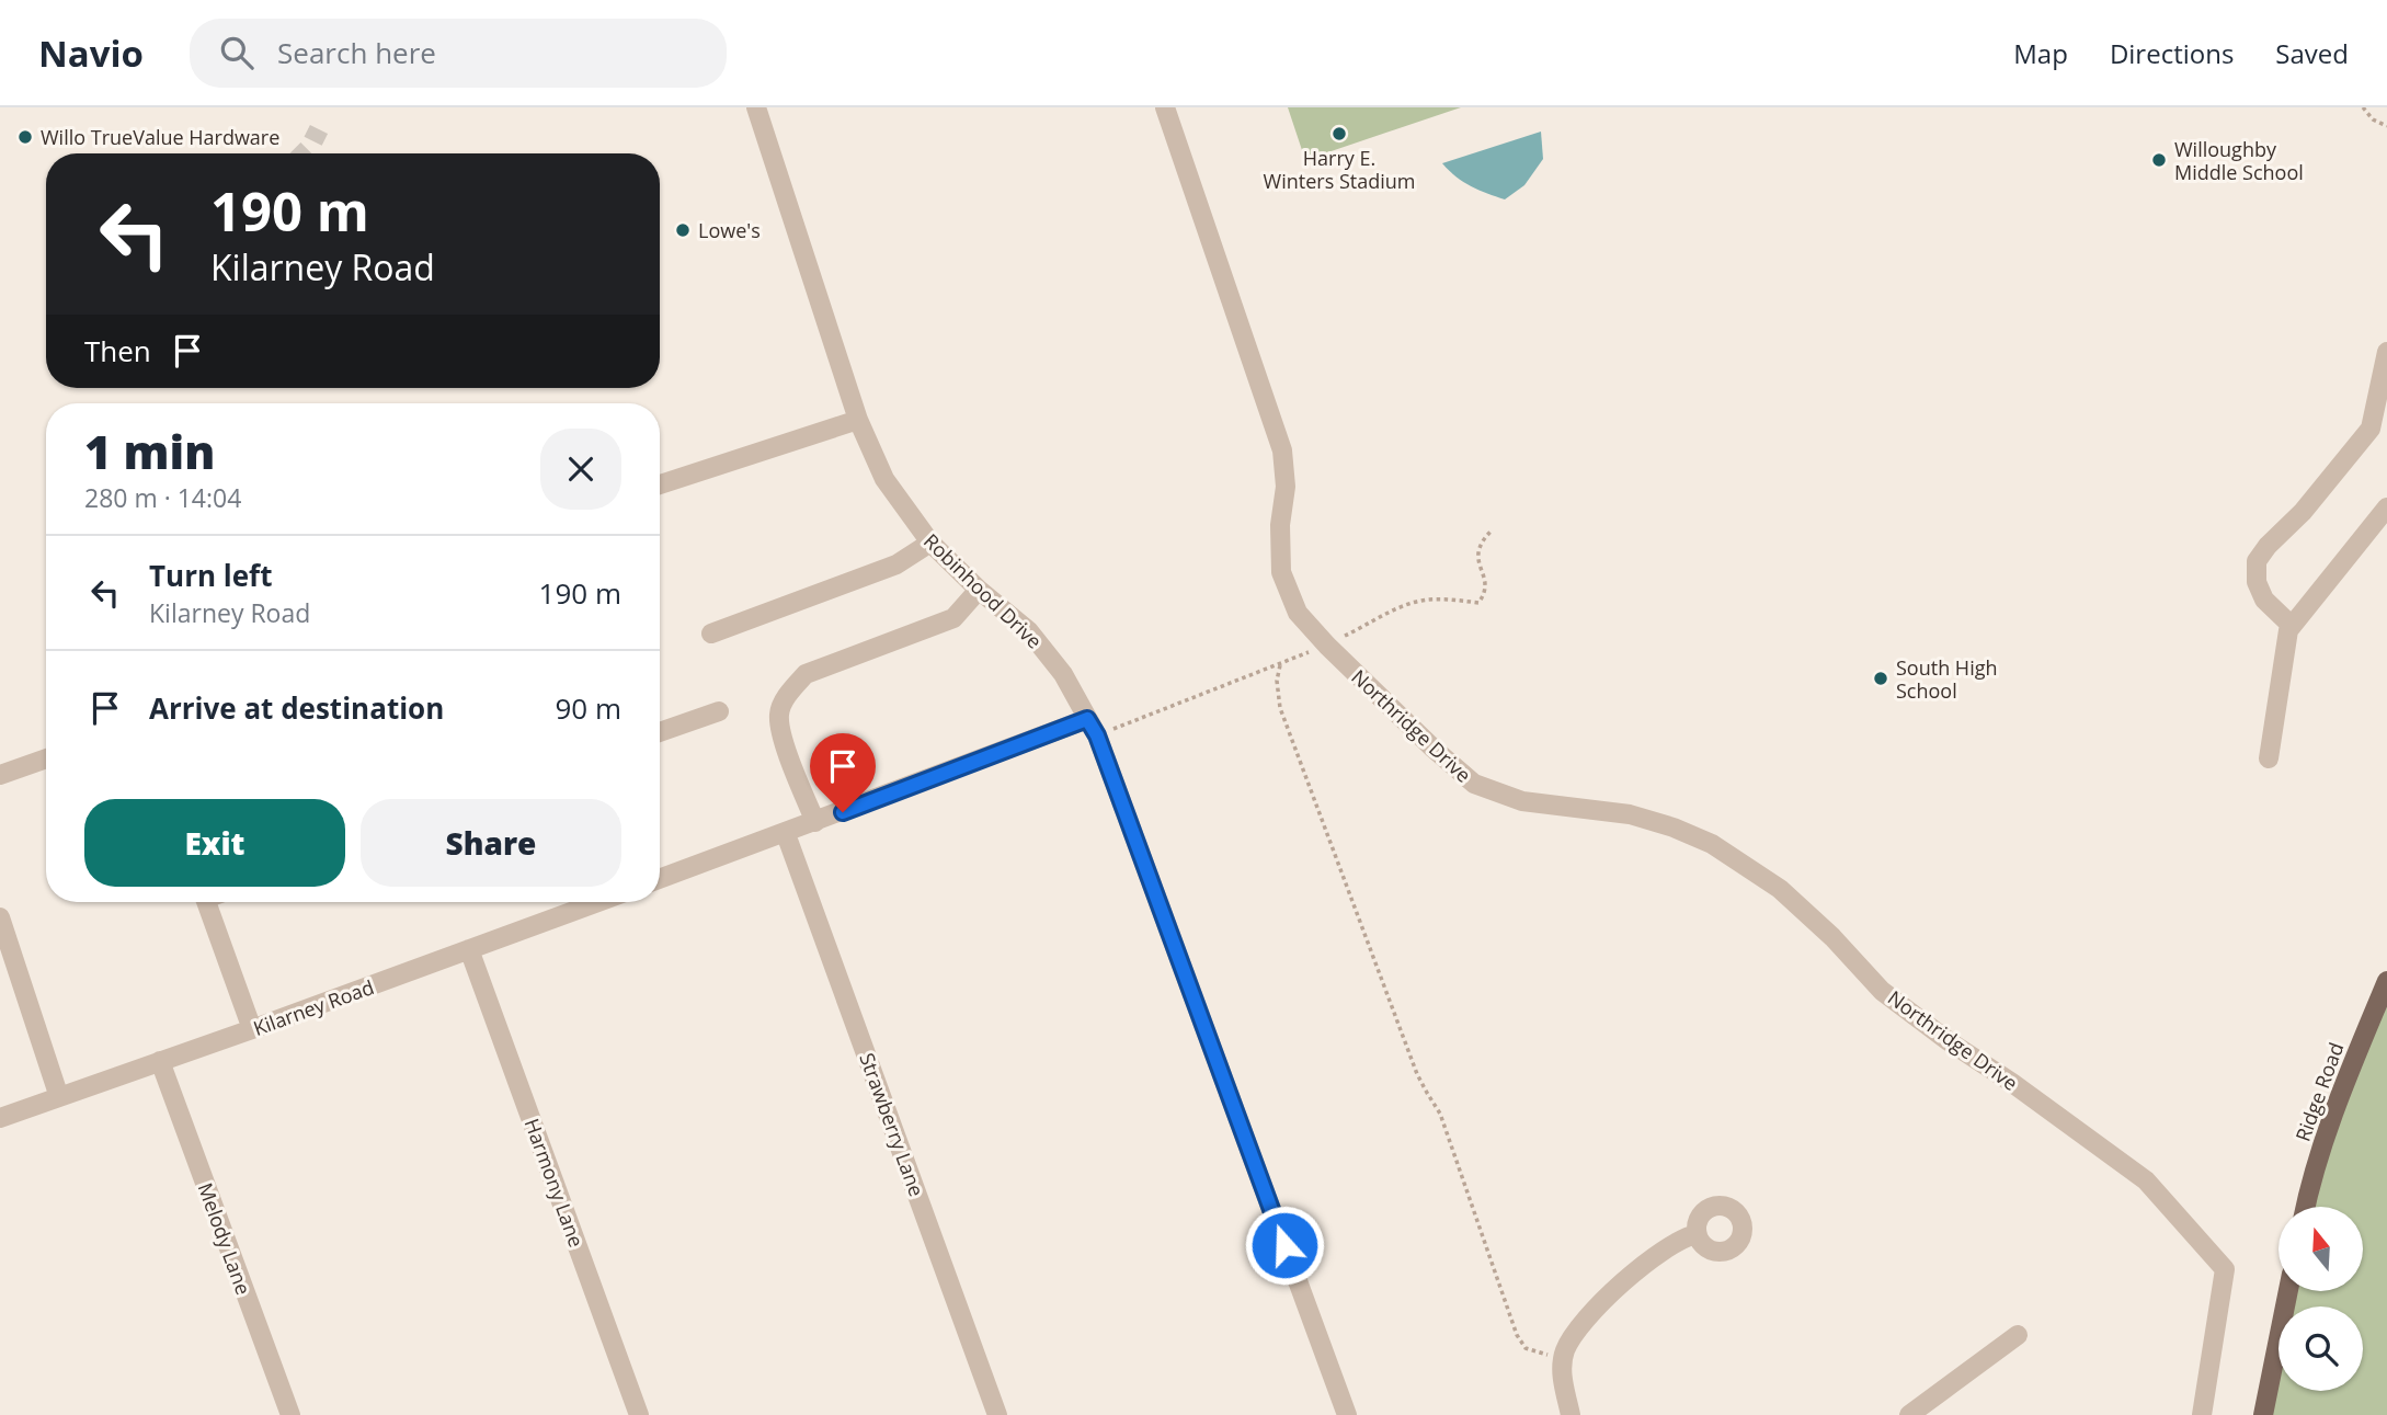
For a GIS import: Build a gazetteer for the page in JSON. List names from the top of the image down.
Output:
{
  "streets": {
    "main road": ["Ridge Road"],
    "street": [
      "Robinhood Drive",
      "Northridge Drive",
      "Kilarney Road",
      "Strawberry Lane",
      "Harmony Lane",
      "Melody Lane"
    ]
  },
  "crossings": [
    ["Kilarney Road", "Harmony Lane"],
    ["Kilarney Road", "Melody Lane"]
  ],
  "places": [
    "Harry E. Winters Stadium",
    "Willo TrueValue Hardware",
    "Willoughby Middle School",
    "Lowe's",
    "South High School"
  ],
  "north": "top",
  "page": {
    "header": "Navio",
    "search": "Search here",
    "nav": ["Map", "Directions", "Saved"],
    "turn": ["190 m", "Kilarney Road"],
    "then": "Then",
    "heading": ["1 min", "280 m · 14:04"],
    "list": [
      {
        "name": "Turn left",
        "note": "Kilarney Road",
        "value": "190 m"
      },
      {
        "name": "Arrive at destination",
        "value": "90 m"
      }
    ],
    "buttons": ["Exit", "Share"]
  }
}
